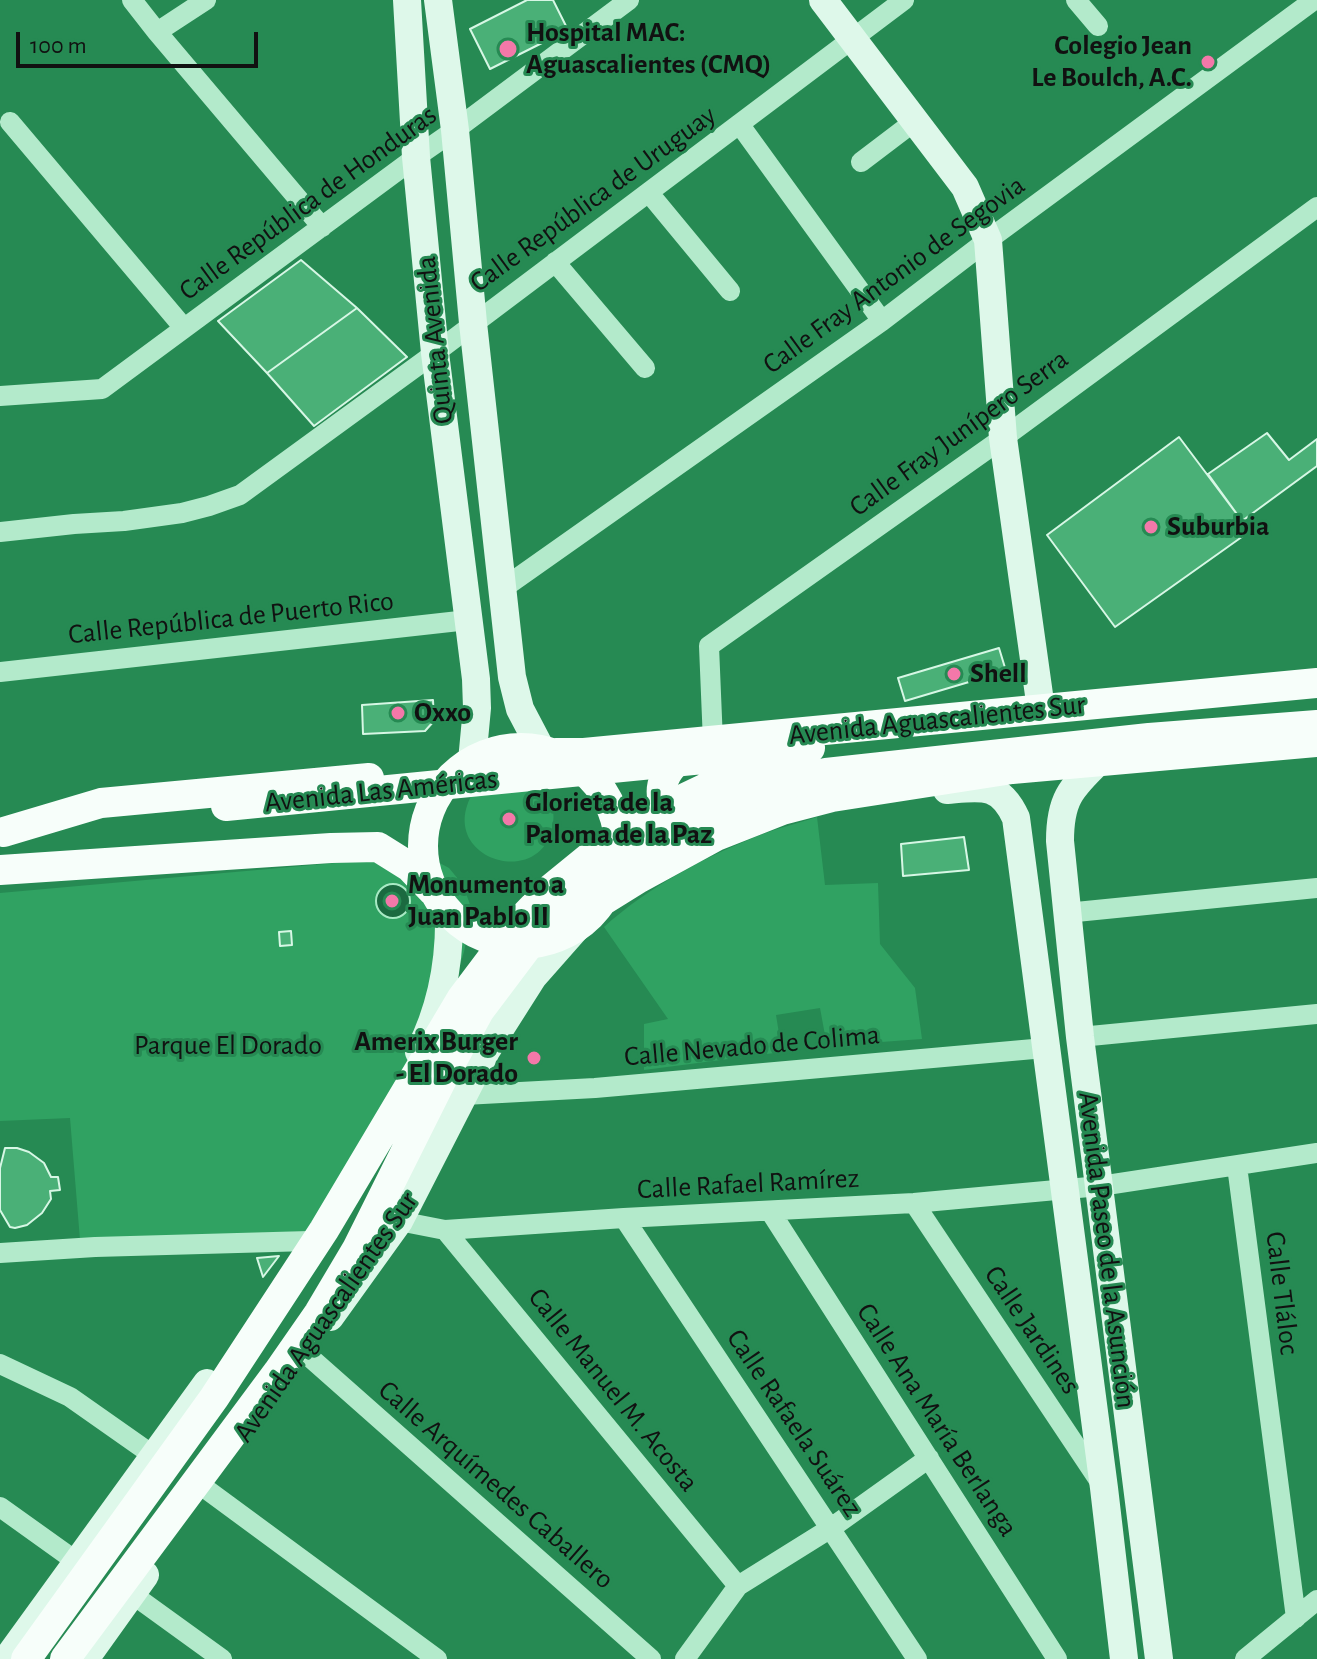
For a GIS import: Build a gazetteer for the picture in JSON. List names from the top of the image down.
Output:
{
  "streets": {
    "main road": ["Avenida Aguascalientes Sur", "Avenida Las Américas"],
    "street": [
      "Calle República de Uruguay",
      "Calle República de Honduras",
      "Calle Fray Antonio de Segovia",
      "Quinta Avenida",
      "Calle Fray Junípero Serra",
      "Calle República de Puerto Rico",
      "Calle Nevado de Colima",
      "Calle Rafael Ramírez",
      "Avenida Paseo de la Asunción",
      "Calle Tláloc",
      "Calle Jardines",
      "Calle Manuel M. Acosta",
      "Calle Ana María Berlanga",
      "Calle Rafaela Suárez",
      "Calle Arquímedes Caballero"
    ]
  },
  "crossings": [
    ["Calle República de Uruguay", "Quinta Avenida"],
    ["Calle República de Honduras", "Quinta Avenida"],
    ["Calle Fray Antonio de Segovia", "Quinta Avenida"],
    ["Quinta Avenida", "Calle República de Puerto Rico"],
    ["Quinta Avenida", "Avenida Aguascalientes Sur"],
    ["Calle Fray Junípero Serra", "Avenida Aguascalientes Sur"],
    ["Avenida Aguascalientes Sur", "Avenida Las Américas"],
    ["Avenida Aguascalientes Sur", "Calle Nevado de Colima"],
    ["Avenida Aguascalientes Sur", "Calle Rafael Ramírez"],
    ["Avenida Aguascalientes Sur", "Avenida Paseo de la Asunción"],
    ["Avenida Aguascalientes Sur", "Calle Arquímedes Caballero"],
    ["Calle Nevado de Colima", "Avenida Paseo de la Asunción"],
    ["Calle Rafael Ramírez", "Avenida Paseo de la Asunción"],
    ["Calle Rafael Ramírez", "Calle Tláloc"],
    ["Calle Rafael Ramírez", "Calle Jardines"],
    ["Calle Rafael Ramírez", "Calle Manuel M. Acosta"],
    ["Calle Rafael Ramírez", "Calle Ana María Berlanga"],
    ["Calle Rafael Ramírez", "Calle Rafaela Suárez"],
    ["Avenida Paseo de la Asunción", "Calle Jardines"]
  ],
  "parks": ["Parque El Dorado"],
  "places": [
    "Hospital MAC: Aguascalientes (CMQ)",
    "Colegio Jean Le Boulch, A.C.",
    "Suburbia",
    "Shell",
    "Oxxo",
    "Glorieta de la Paloma de la Paz",
    "Monumento a Juan Pablo II",
    "Amerix Burger - El Dorado"
  ],
  "scale_bar": "100 m"
}
